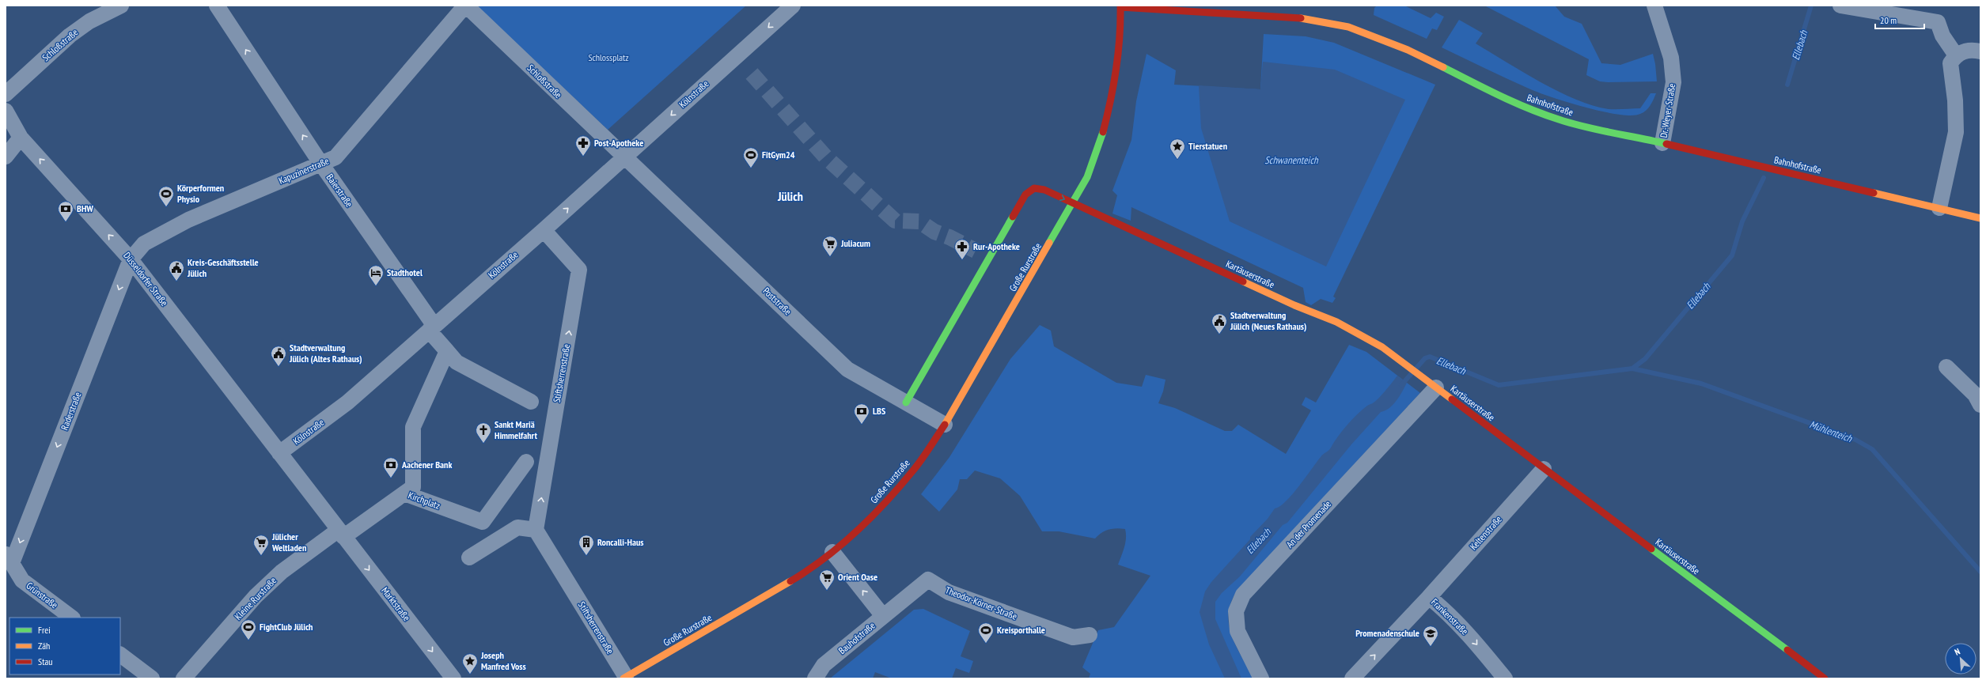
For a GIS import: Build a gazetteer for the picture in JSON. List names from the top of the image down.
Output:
{
  "streets": {
    "main road": ["Bahnhofstraße", "Große Rurstraße", "Kartäuserstraße"],
    "street": [
      "Schloßstraße",
      "Kölnstraße",
      "Dr.-Weyer-Straße",
      "Kapuzinerstraße",
      "Baierstraße",
      "Düsseldorfer Straße",
      "Poststraße",
      "Stiftsherrenstraße",
      "Raderstraße",
      "Kirchplatz",
      "An der Promenade",
      "Keltenstraße",
      "Grünstraße",
      "Kleine Rurstraße",
      "Theodor-Körner-Straße",
      "Marktstraße",
      "Frankenstraße",
      "Bauhofstraße"
    ]
  },
  "crossings": [
    ["Schloßstraße", "Kölnstraße"],
    ["Schloßstraße", "Kapuzinerstraße"],
    ["Schloßstraße", "Poststraße"],
    ["Kölnstraße", "Baierstraße"],
    ["Kölnstraße", "Düsseldorfer Straße"],
    ["Kölnstraße", "Poststraße"],
    ["Kölnstraße", "Stiftsherrenstraße"],
    ["Bahnhofstraße", "Dr.-Weyer-Straße"],
    ["Bahnhofstraße", "Große Rurstraße"],
    ["Kapuzinerstraße", "Baierstraße"],
    ["Kapuzinerstraße", "Düsseldorfer Straße"],
    ["Kapuzinerstraße", "Raderstraße"],
    ["Große Rurstraße", "Kartäuserstraße"],
    ["Große Rurstraße", "Poststraße"],
    ["Große Rurstraße", "Stiftsherrenstraße"],
    ["Große Rurstraße", "Bauhofstraße"],
    ["Kartäuserstraße", "An der Promenade"],
    ["Kartäuserstraße", "Keltenstraße"],
    ["Düsseldorfer Straße", "Raderstraße"],
    ["Raderstraße", "Grünstraße"],
    ["Kirchplatz", "Kleine Rurstraße"],
    ["Keltenstraße", "Frankenstraße"],
    ["Kleine Rurstraße", "Marktstraße"],
    ["Theodor-Körner-Straße", "Bauhofstraße"]
  ],
  "one_way": [
    "Baierstraße",
    "Düsseldorfer Straße",
    "Stiftsherrenstraße",
    "Raderstraße",
    "Marktstraße",
    "Bauhofstraße"
  ],
  "districts": ["Jülich"],
  "water": ["Ellebach", "Schwanenteich", "Mühlenteich"],
  "parks": ["Schlossplatz"],
  "places": {
    "pharmacy": ["Post-Apotheke", "Rur-Apotheke"],
    "place": ["Tierstatuen", "Joseph Manfred Voss"],
    "sports": [
      "FitGym24",
      "Körperformen Physio",
      "FightClub Jülich",
      "Kreisporthalle"
    ],
    "bank": ["BHW", "LBS", "Aachener Bank"],
    "supermarket": ["Juliacum", "Jülicher Weltladen", "Orient Oase"],
    "public building": ["Kreis-Geschäftsstelle Jülich", "Stadtverwaltung Jülich (Neues Rathaus)", "Stadtverwaltung Jülich (Altes Rathaus)"],
    "hotel": ["Stadthotel"],
    "church": ["Sankt Mariä Himmelfahrt"],
    "building": ["Roncalli-Haus"],
    "school or university": ["Promenadenschule"]
  },
  "legend": ["Frei", "Zäh", "Stau"],
  "scale_bar": "20 m",
  "north": "top left"
}
